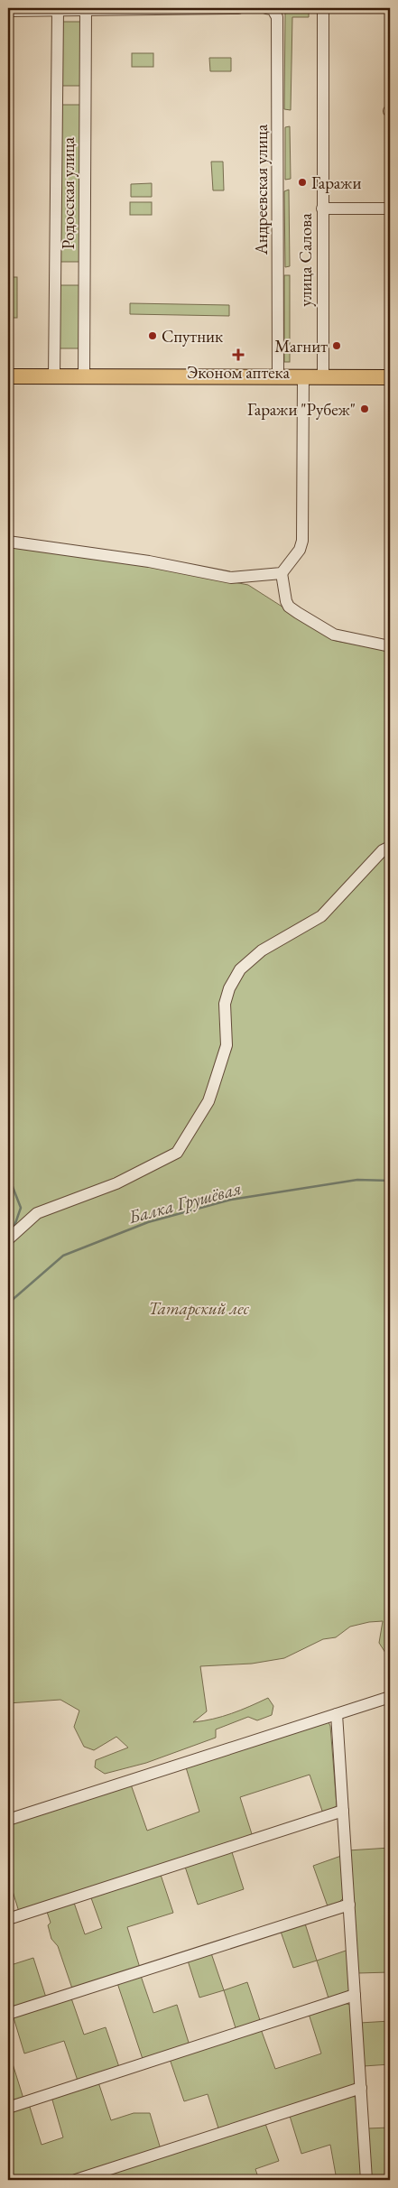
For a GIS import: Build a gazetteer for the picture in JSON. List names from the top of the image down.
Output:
{
  "streets": {
    "street": ["Андреевская улица", "Родосская улица", "улица Салова"]
  },
  "water": ["Балка Грушёвая"],
  "parks": ["Татарский лес"],
  "places": {
    "other": [
      "Гаражи",
      "Спутник",
      "Магнит",
      "Гаражи \"Рубеж\""
    ],
    "health": ["Эконом аптека"]
  }
}
